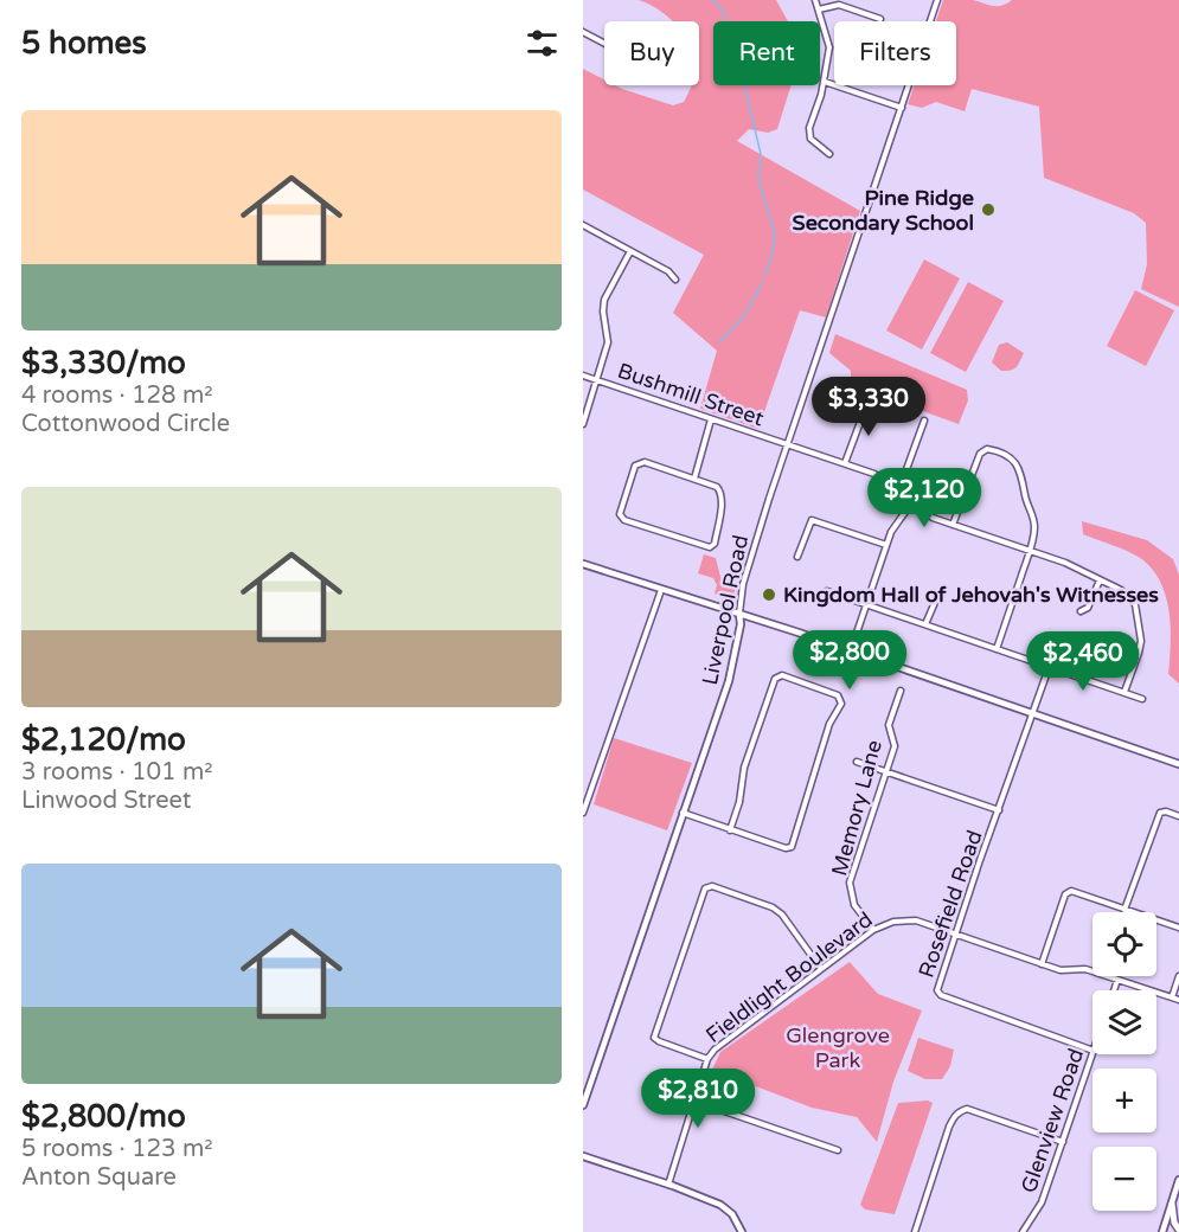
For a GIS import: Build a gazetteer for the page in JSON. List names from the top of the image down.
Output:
{
  "streets": {
    "main road": ["Liverpool Road"],
    "street": [
      "Bushmill Street",
      "Memory Lane",
      "Rosefield Road",
      "Fieldlight Boulevard",
      "Glenview Road"
    ]
  },
  "crossings": [
    ["Bushmill Street", "Liverpool Road"],
    ["Memory Lane", "Fieldlight Boulevard"],
    ["Rosefield Road", "Fieldlight Boulevard"],
    ["Rosefield Road", "Glenview Road"]
  ],
  "parks": ["Glengrove Park"],
  "places": ["Pine Ridge Secondary School", "Kingdom Hall of Jehovah's Witnesses"],
  "page": {
    "heading": "5 homes",
    "chip": ["Buy", "Rent", "Filters"],
    "list": [
      {
        "name": "$3,330/mo",
        "note": "4 rooms · 128 m² · Cottonwood Circle"
      },
      {
        "name": "$2,120/mo",
        "note": "3 rooms · 101 m² · Linwood Street"
      },
      {
        "name": "$2,800/mo",
        "note": "5 rooms · 123 m² · Anton Square"
      }
    ],
    "price": [
      "$3,330",
      "$2,120",
      "$2,800",
      "$2,460",
      "$2,810"
    ],
    "map_buttons": ["+", "−"]
  }
}
